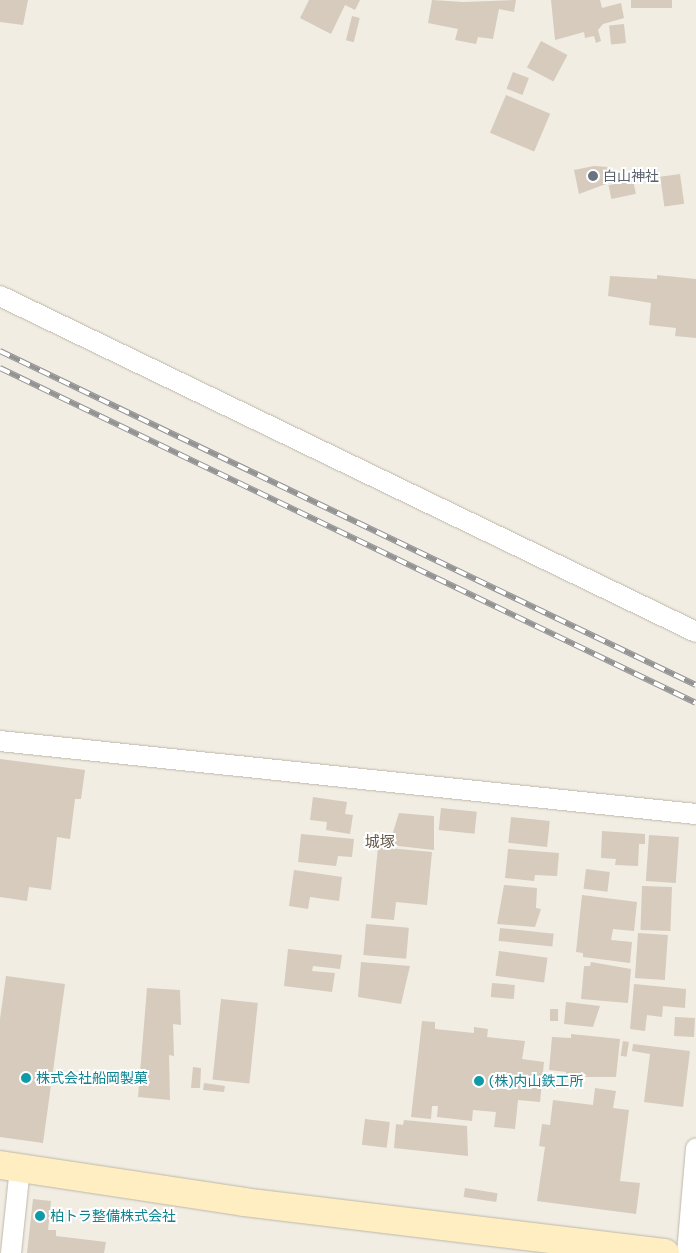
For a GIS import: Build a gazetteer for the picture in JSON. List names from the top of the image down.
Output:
{
  "districts": ["城塚"],
  "places": [
    "白山神社",
    "株式会社船岡製菓",
    "(株)内山鉄工所",
    "柏トラ整備株式会社"
  ]
}
